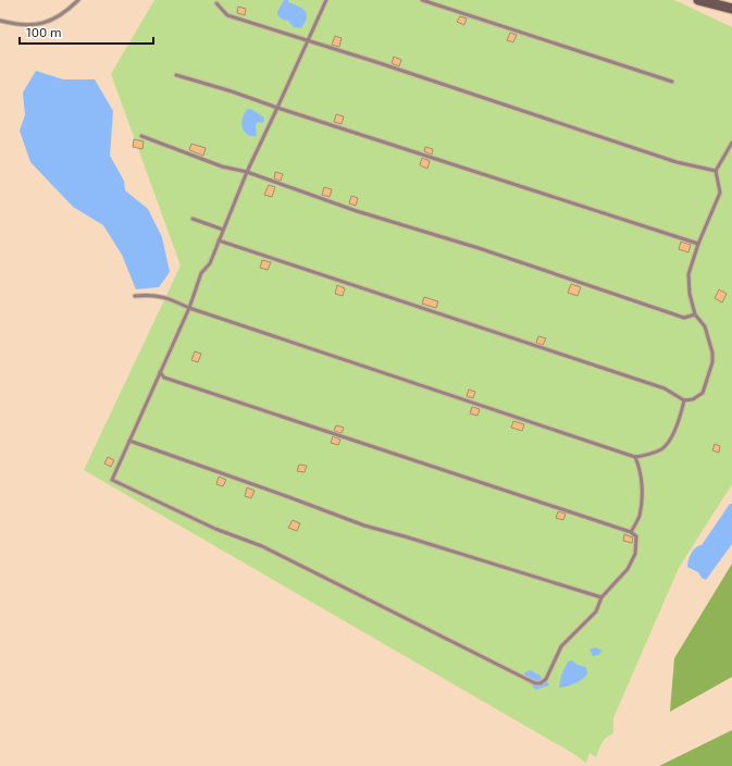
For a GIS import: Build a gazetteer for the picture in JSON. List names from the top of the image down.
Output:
{
  "scale_bar": "100 m"
}
